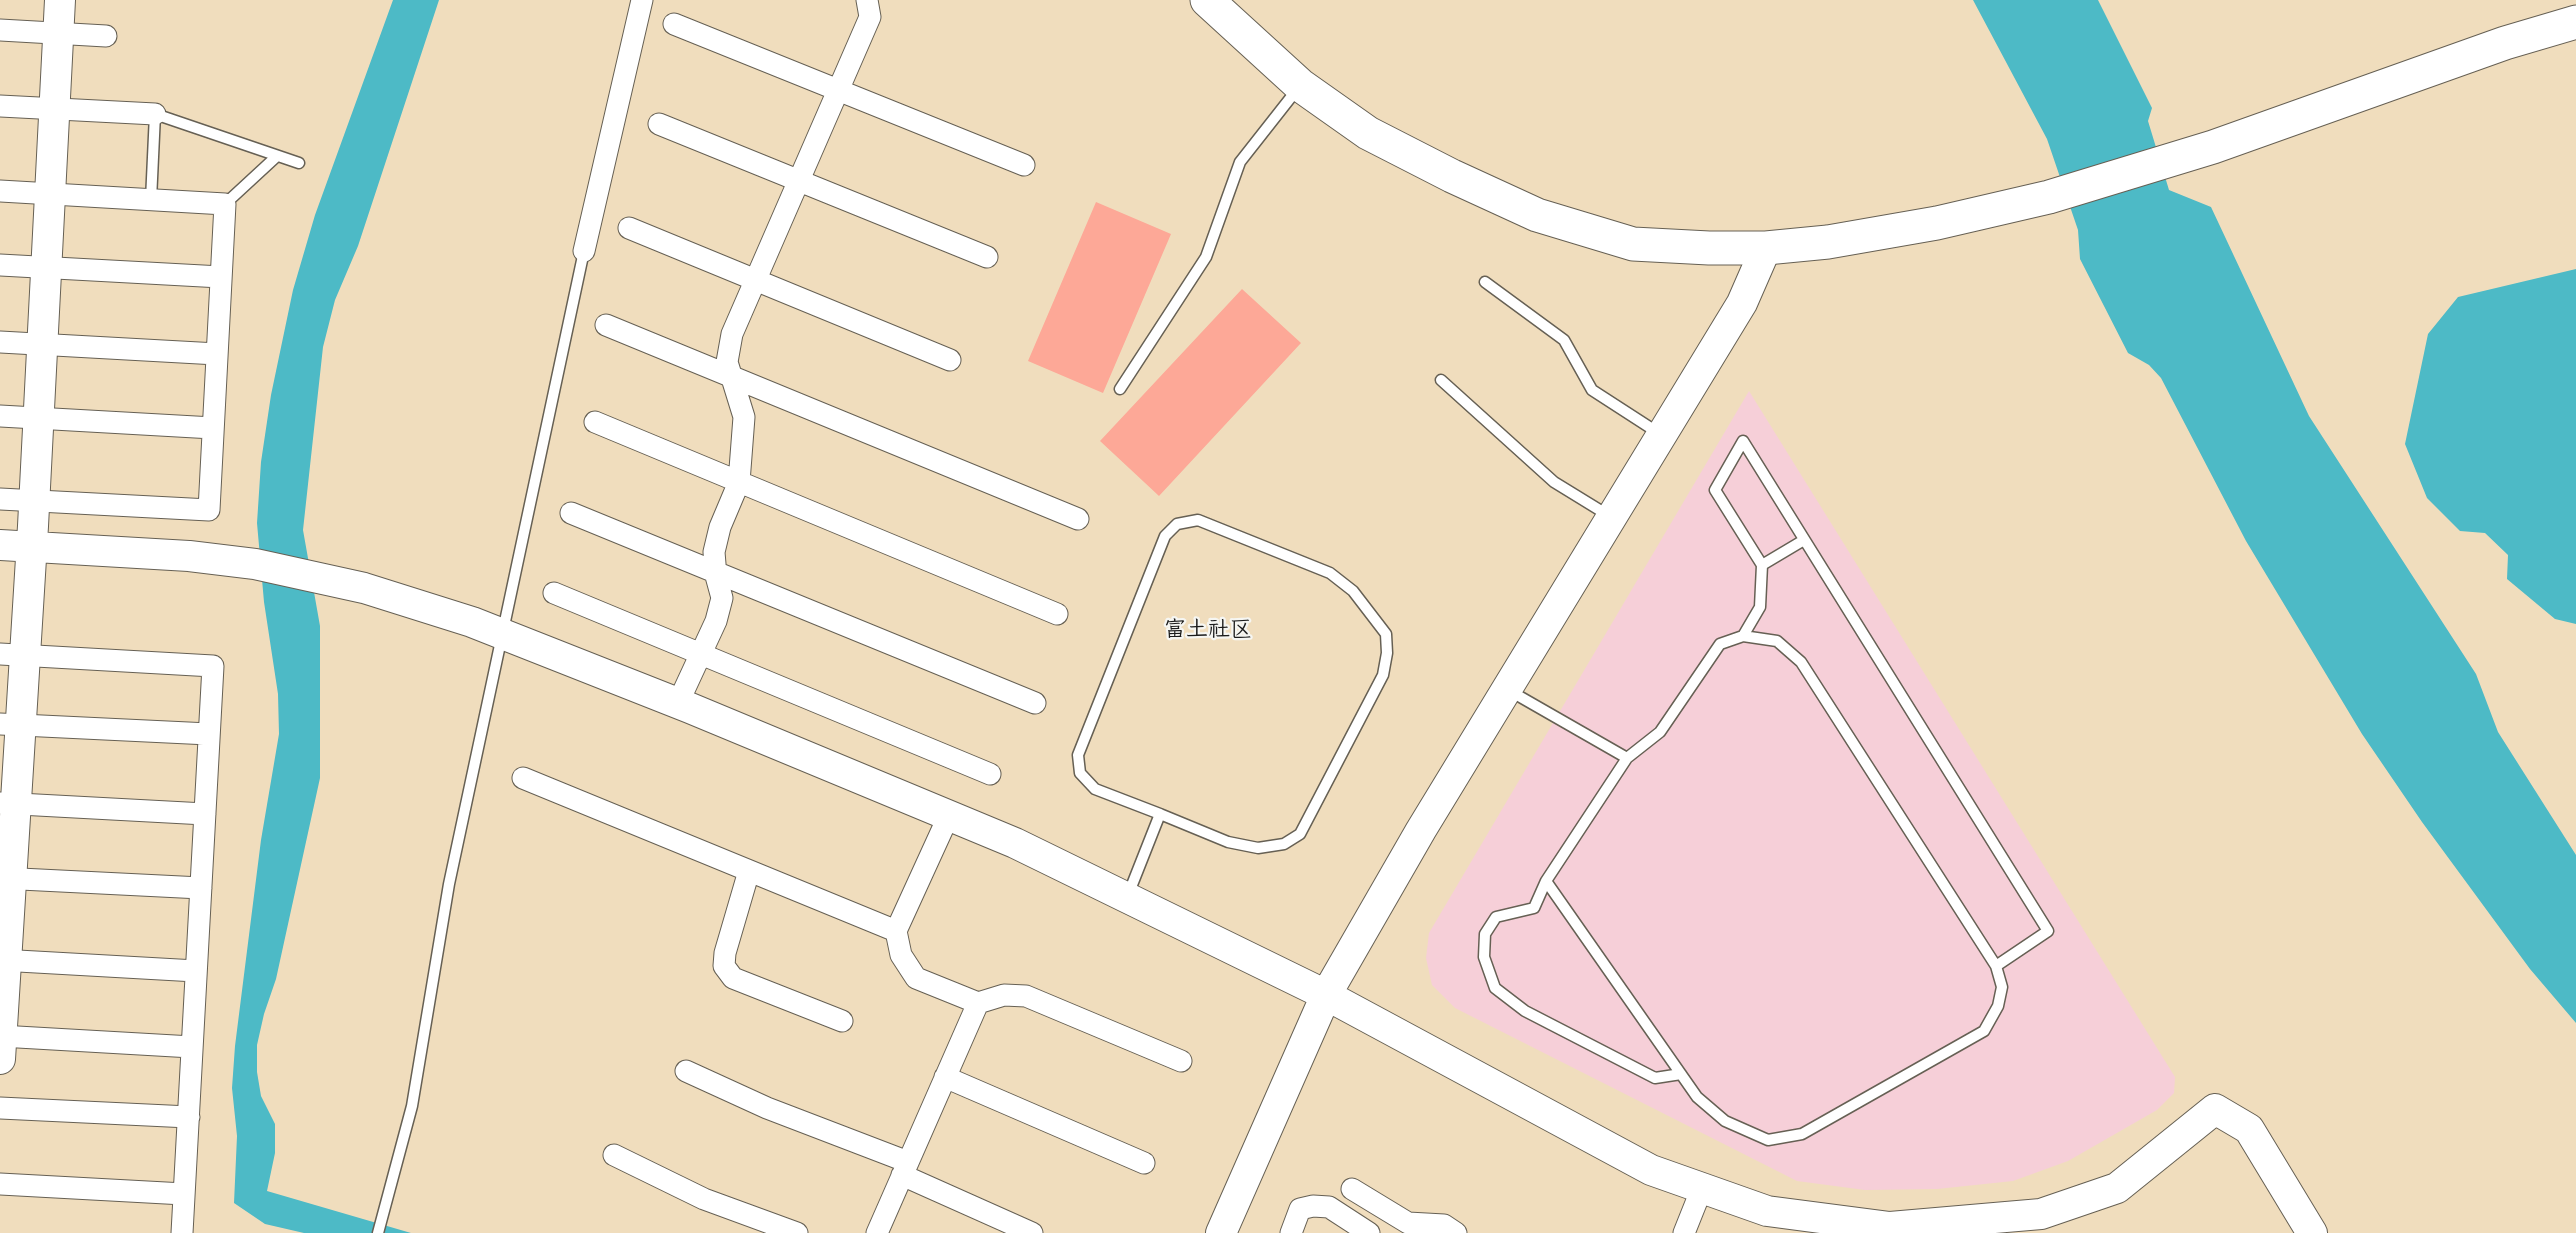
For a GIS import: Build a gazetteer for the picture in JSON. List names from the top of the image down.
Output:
{
  "districts": ["富土社区"]
}
